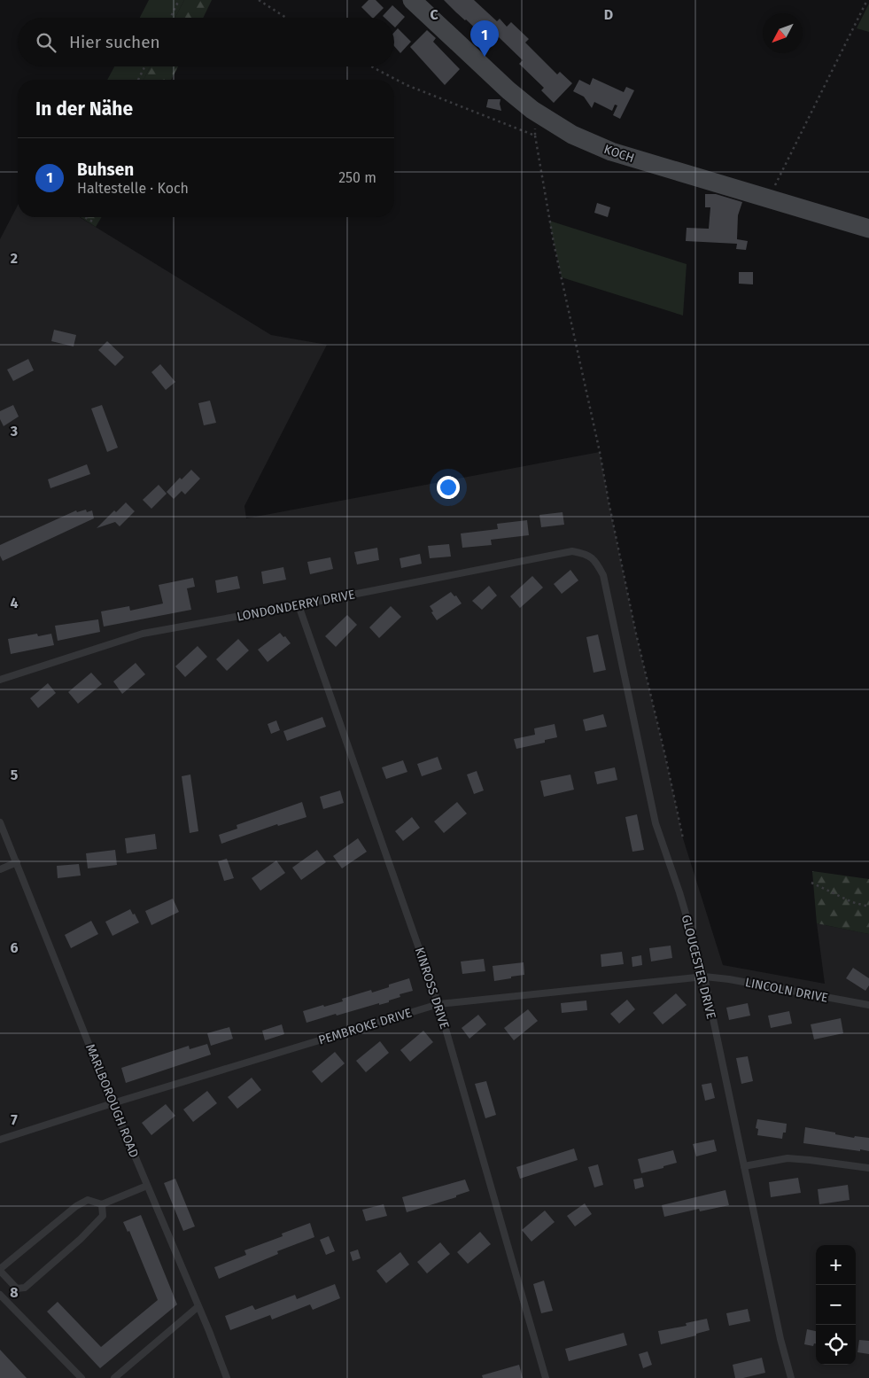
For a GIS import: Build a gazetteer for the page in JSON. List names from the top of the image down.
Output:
{
  "streets": {
    "street": ["KOCH"],
    "lane": [
      "LONDONDERRY DRIVE",
      "GLOUCESTER DRIVE",
      "KINROSS DRIVE",
      "LINCOLN DRIVE",
      "PEMBROKE DRIVE",
      "MARLBOROUGH ROAD"
    ]
  },
  "crossings": [
    ["LONDONDERRY DRIVE", "GLOUCESTER DRIVE"],
    ["LONDONDERRY DRIVE", "KINROSS DRIVE"],
    ["GLOUCESTER DRIVE", "LINCOLN DRIVE"],
    ["GLOUCESTER DRIVE", "PEMBROKE DRIVE"],
    ["KINROSS DRIVE", "PEMBROKE DRIVE"],
    ["LINCOLN DRIVE", "PEMBROKE DRIVE"],
    ["PEMBROKE DRIVE", "MARLBOROUGH ROAD"]
  ],
  "north": "bottom left",
  "page": {
    "search": "Hier suchen",
    "pins": "1",
    "heading": "In der Nähe",
    "list": [
      {
        "mark": "1",
        "name": "Buhsen",
        "note": "Haltestelle · Koch",
        "value": "250 m"
      }
    ],
    "map_buttons": ["+", "−"]
  },
  "grid": {
    "columns": ["C", "D"],
    "rows": [
      "2",
      "3",
      "4",
      "5",
      "6",
      "7",
      "8"
    ]
  }
}
